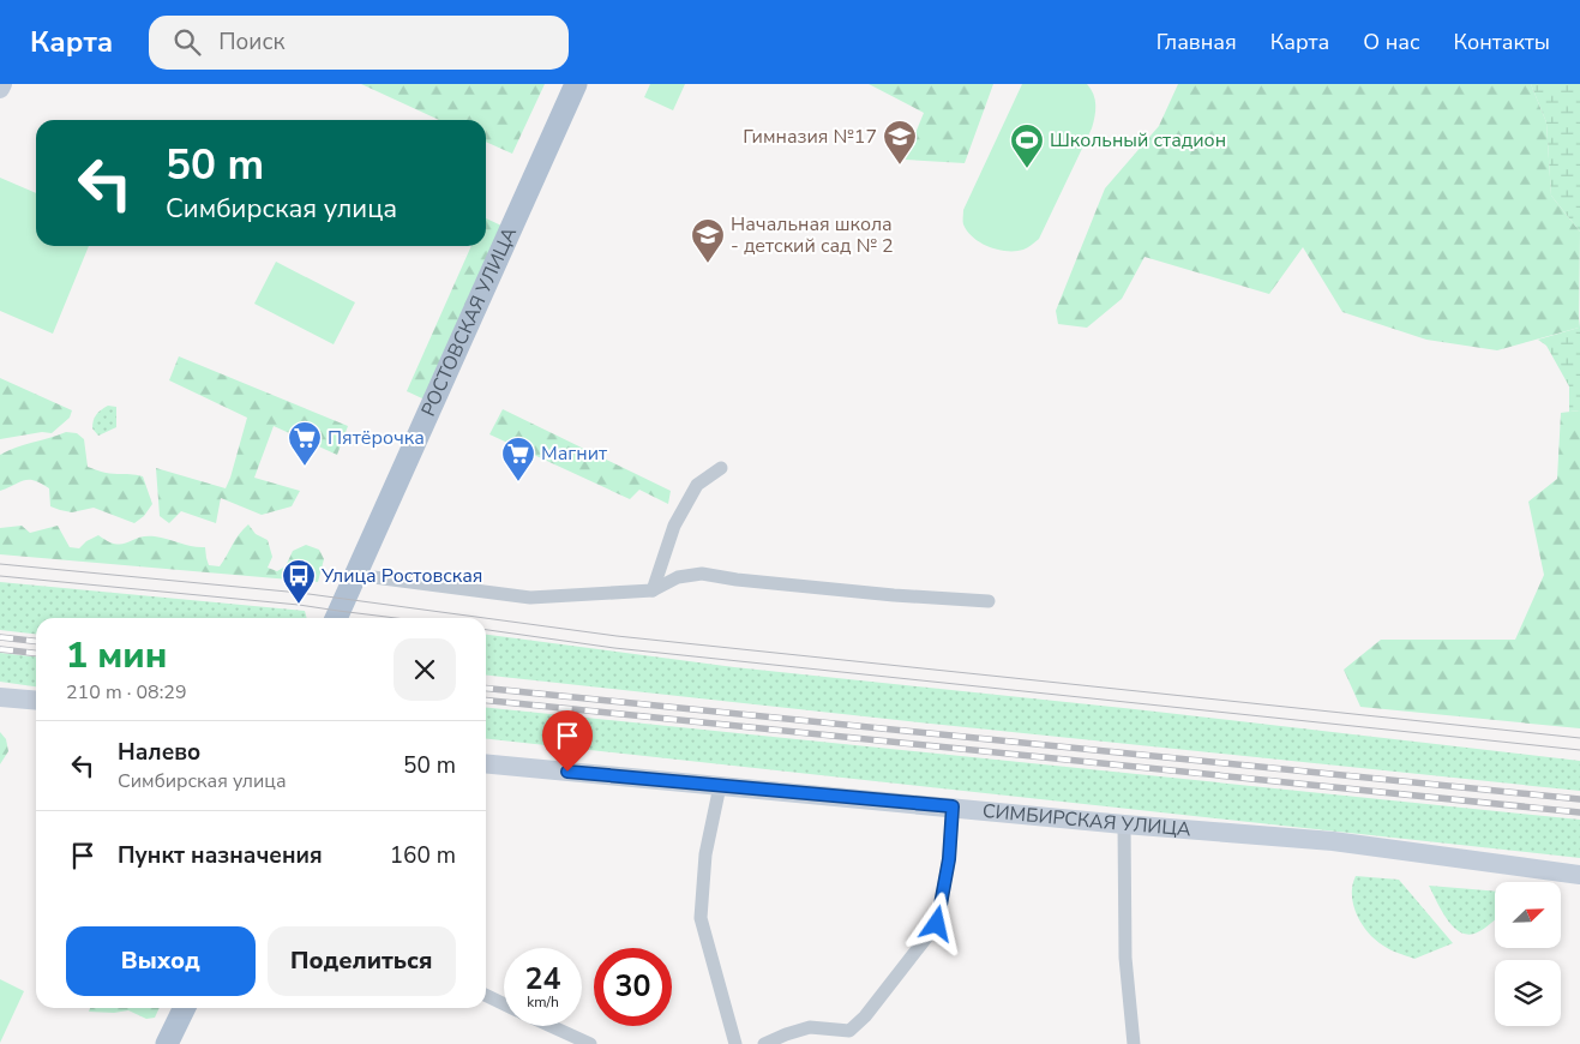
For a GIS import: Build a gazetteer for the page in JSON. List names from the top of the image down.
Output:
{
  "streets": {
    "main road": ["РОСТОВСКАЯ УЛИЦА", "СИМБИРСКАЯ УЛИЦА"]
  },
  "places": {
    "school or university": ["Гимназия №17", "Начальная школа - детский сад № 2"],
    "sports": ["Школьный стадион"],
    "supermarket": ["Пятёрочка", "Магнит"],
    "bus stop": ["Улица Ростовская"]
  },
  "north": "top right",
  "page": {
    "header": "Карта",
    "search": "Поиск",
    "nav": [
      "Главная",
      "Карта",
      "О нас",
      "Контакты"
    ],
    "turn": ["50 m", "Симбирская улица"],
    "heading": ["1 мин", "210 m · 08:29"],
    "list": [
      {
        "name": "Налево",
        "note": "Симбирская улица",
        "value": "50 m"
      },
      {
        "name": "Пункт назначения",
        "value": "160 m"
      }
    ],
    "buttons": ["Выход", "Поделиться"],
    "speed": "24 km/h",
    "limit": "30"
  }
}
